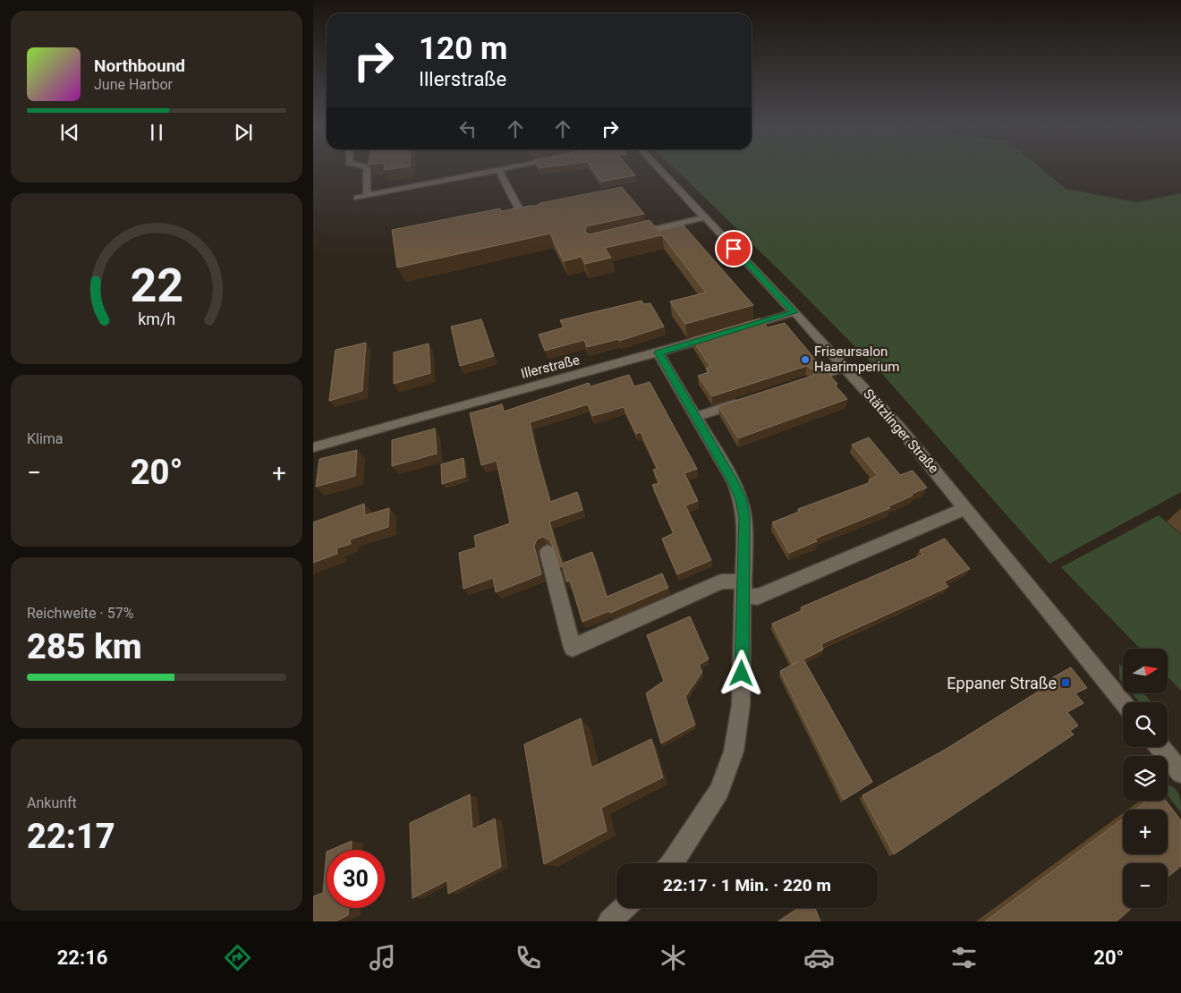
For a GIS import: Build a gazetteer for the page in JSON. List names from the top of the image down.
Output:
{
  "streets": {
    "street": ["Illerstraße", "Stätzlinger Straße"]
  },
  "places": {
    "other": ["Friseursalon Haarimperium"],
    "transit": ["Eppaner Straße"]
  },
  "north": "right",
  "page": {
    "turn": ["120 m", "Illerstraße"],
    "song": ["Northbound", "June Harbor"],
    "tile": [
      "Klima",
      ["Reichweite · 57%", "285 km"],
      ["Ankunft", "22:17"]
    ],
    "heat": ["−", "20°", "+"],
    "map_buttons": ["+", "−"],
    "limit": "30",
    "trip": "22:17 · 1 Min. · 220 m",
    "tabs": ["22:16", "20°"],
    "gauge": ["22", "km/h"]
  }
}
